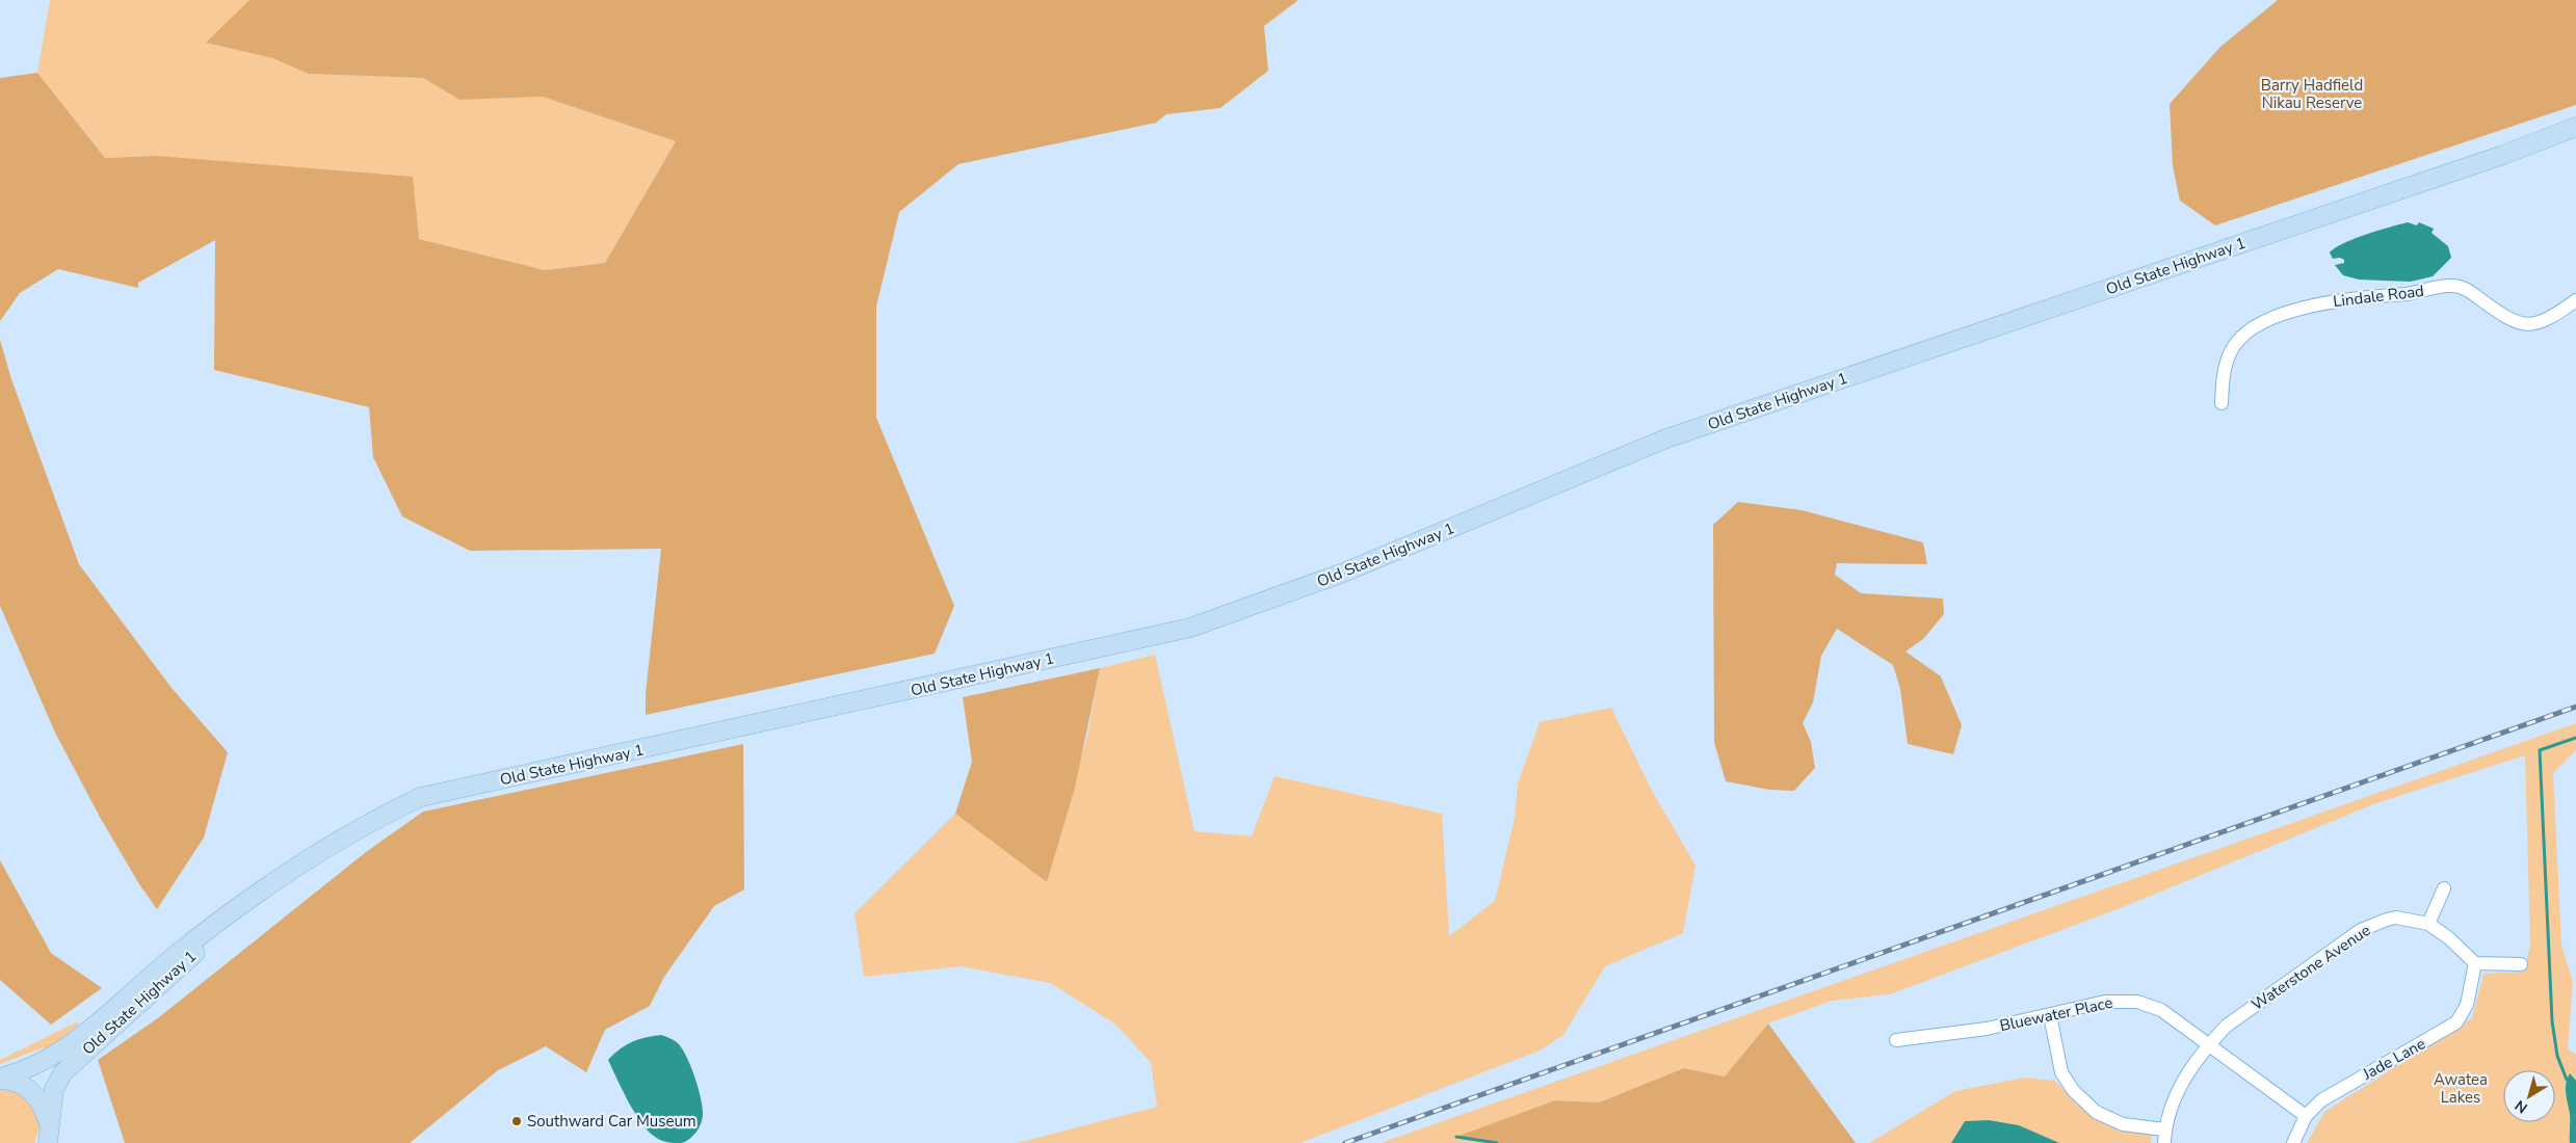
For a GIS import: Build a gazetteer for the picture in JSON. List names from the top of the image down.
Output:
{
  "streets": {
    "main road": ["Old State Highway 1"],
    "street": [
      "Lindale Road",
      "Waterstone Avenue",
      "Bluewater Place",
      "Jade Lane"
    ]
  },
  "crossings": [
    ["Waterstone Avenue", "Bluewater Place"],
    ["Waterstone Avenue", "Jade Lane"],
    ["Bluewater Place", "Jade Lane"]
  ],
  "parks": ["Barry Hadfield Nikau Reserve", "Awatea Lakes"],
  "places": ["Southward Car Museum"],
  "north": "bottom left"
}
